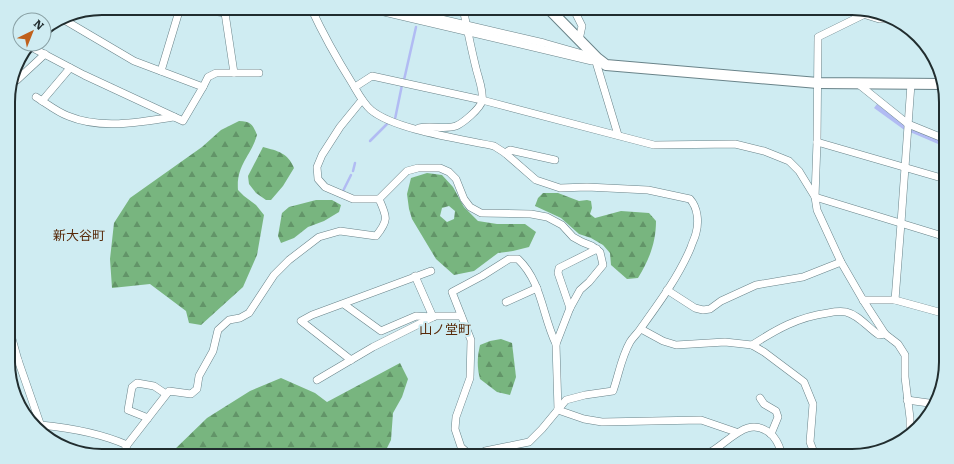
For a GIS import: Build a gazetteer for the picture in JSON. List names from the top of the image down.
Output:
{
  "districts": ["新大谷町", "山ノ堂町"],
  "north": "top right"
}
